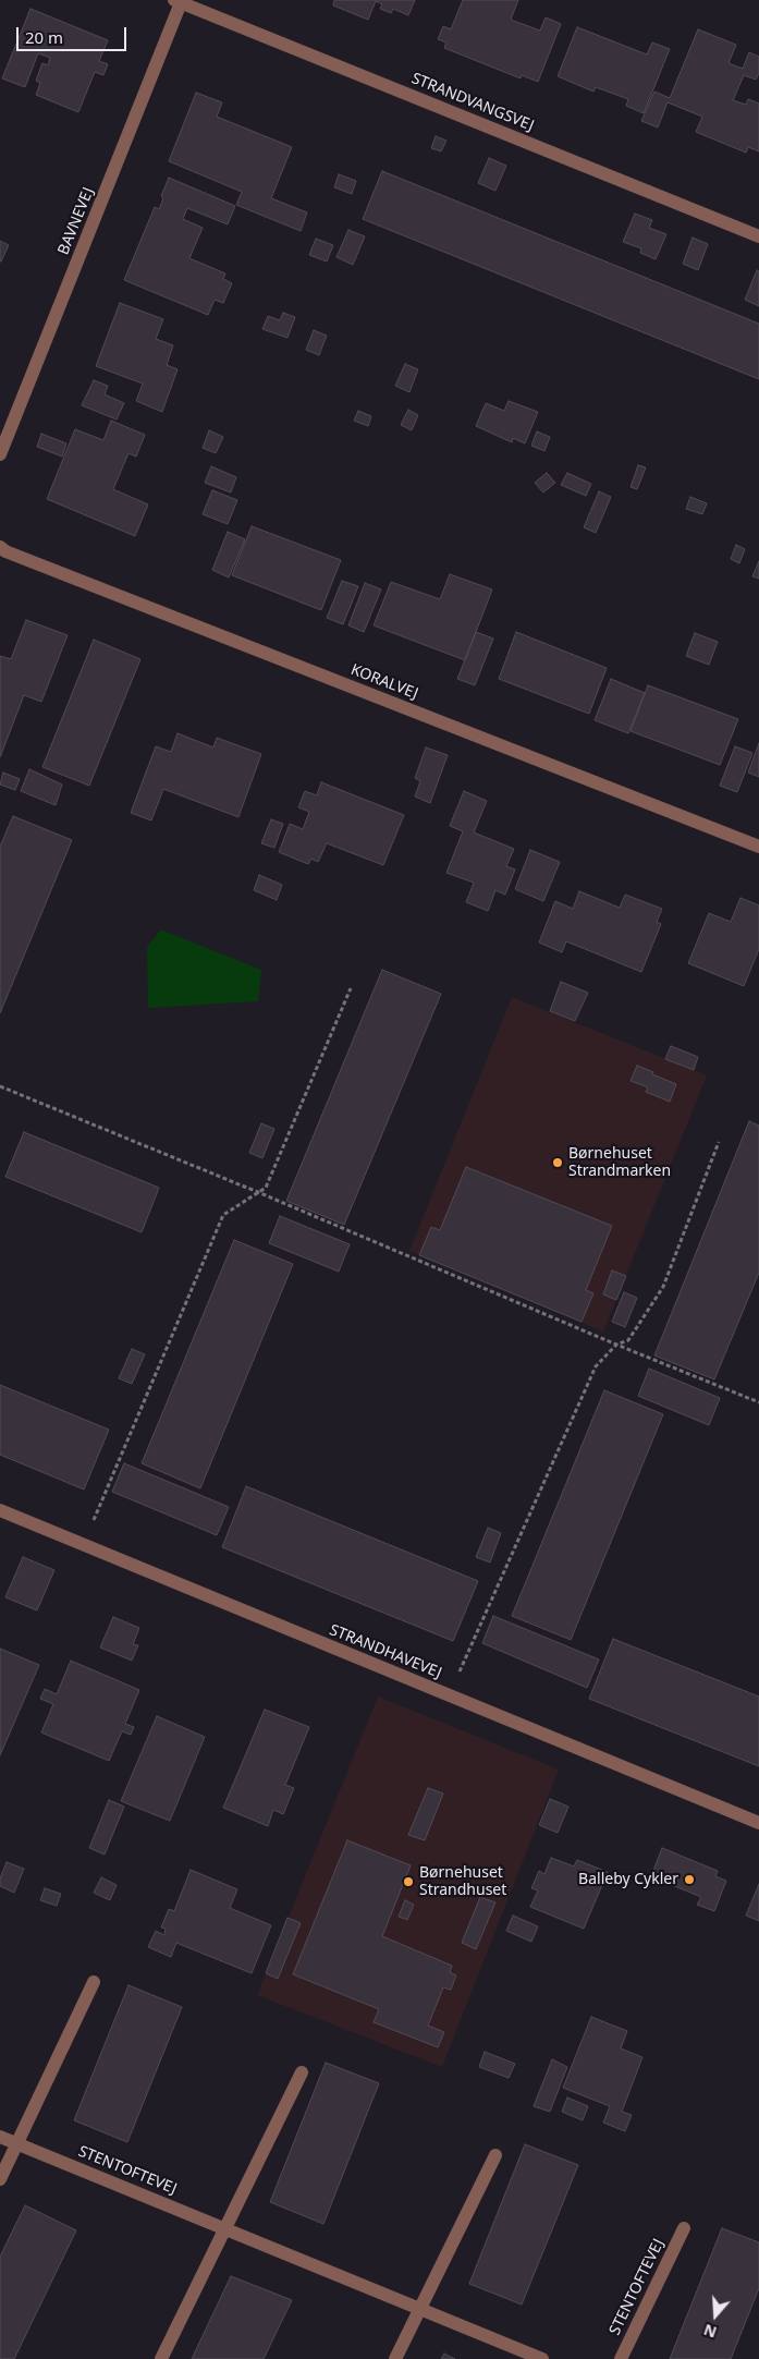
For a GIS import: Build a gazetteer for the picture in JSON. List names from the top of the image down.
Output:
{
  "streets": {
    "street": [
      "STRANDVANGSVEJ",
      "BAVNEVEJ",
      "KORALVEJ",
      "STRANDHAVEVEJ",
      "STENTOFTEVEJ"
    ]
  },
  "crossings": [
    ["STRANDVANGSVEJ", "BAVNEVEJ"]
  ],
  "places": ["Børnehuset Strandmarken", "Balleby Cykler", "Børnehuset Strandhuset"],
  "scale_bar": "20 m",
  "north": "bottom"
}
